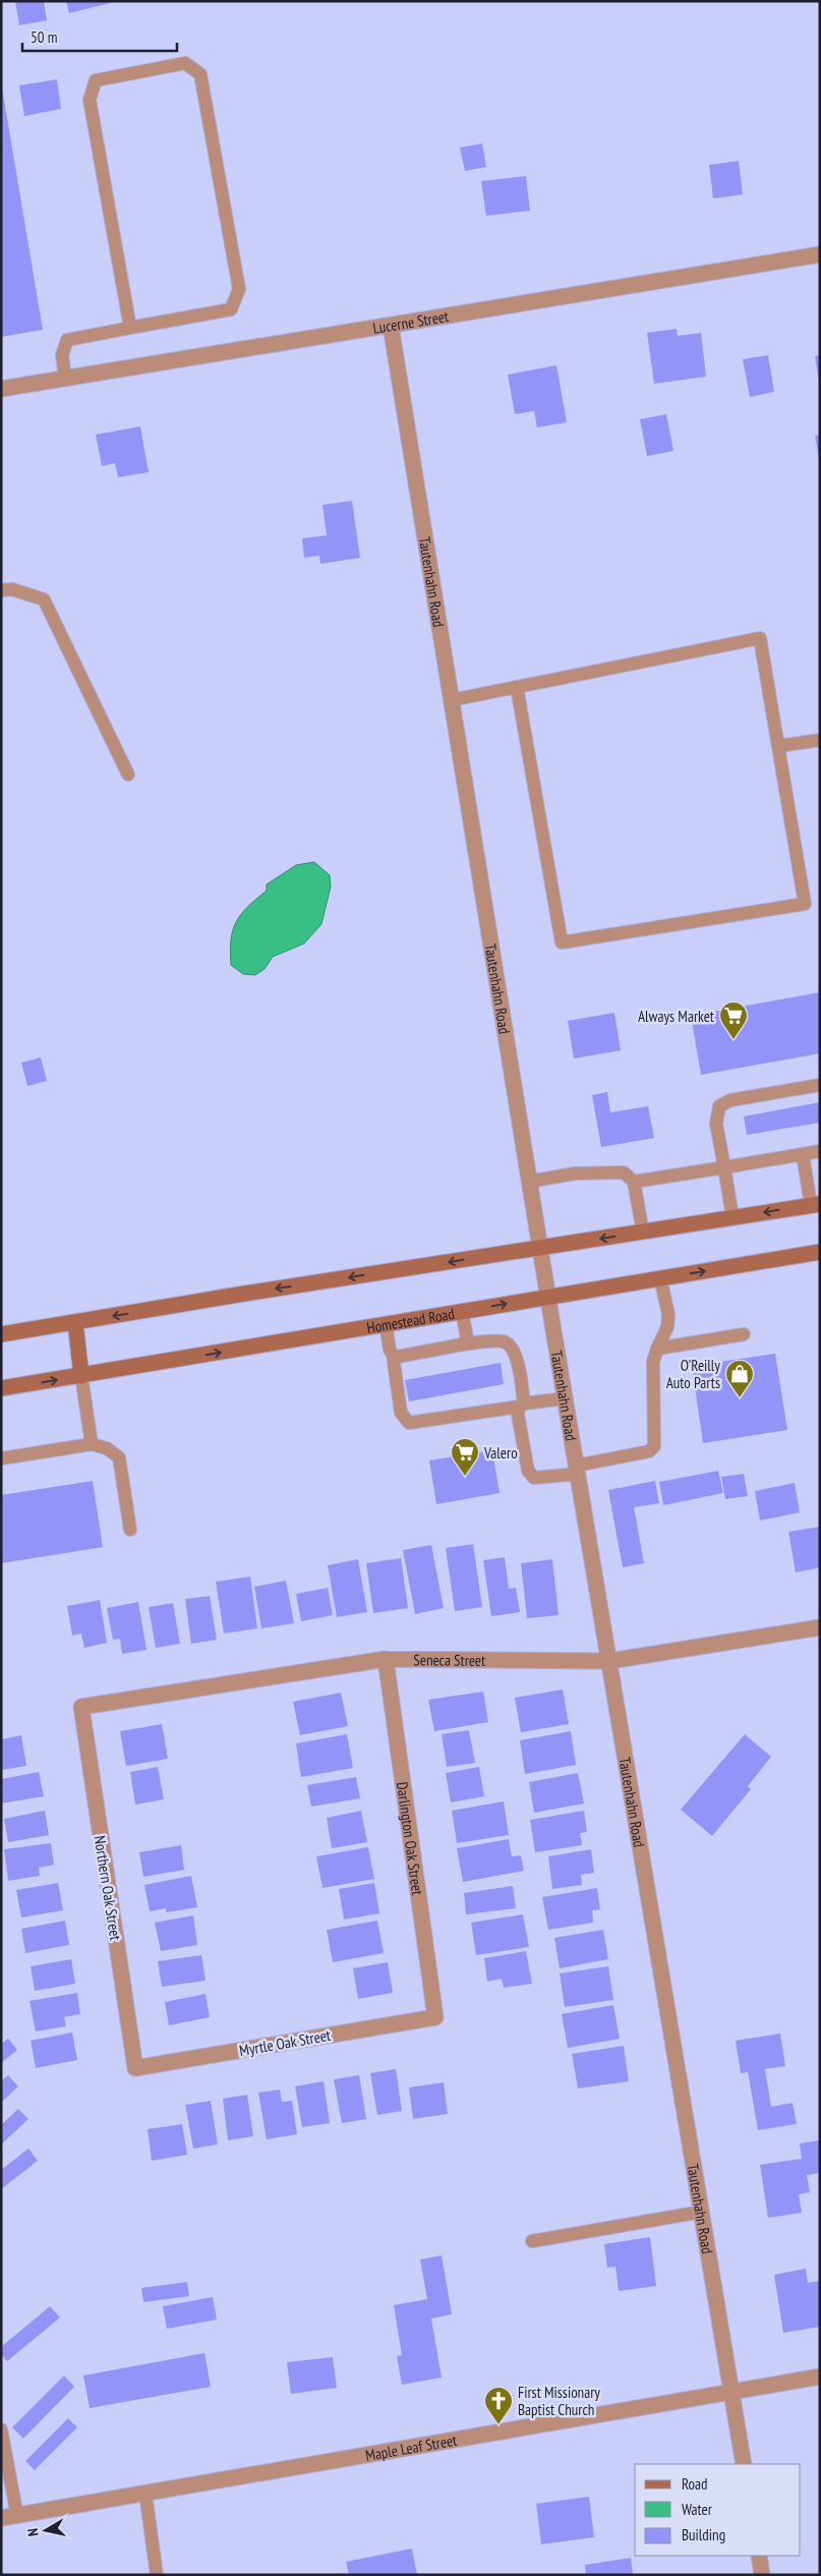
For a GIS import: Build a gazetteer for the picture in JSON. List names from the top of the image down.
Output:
{
  "streets": {
    "main road": ["Homestead Road"],
    "street": [
      "Lucerne Street",
      "Tautenhahn Road",
      "Seneca Street",
      "Darlington Oak Street",
      "Northern Oak Street",
      "Myrtle Oak Street",
      "Maple Leaf Street"
    ]
  },
  "crossings": [
    ["Lucerne Street", "Tautenhahn Road"],
    ["Tautenhahn Road", "Homestead Road"],
    ["Tautenhahn Road", "Seneca Street"],
    ["Tautenhahn Road", "Maple Leaf Street"],
    ["Seneca Street", "Darlington Oak Street"],
    ["Seneca Street", "Northern Oak Street"],
    ["Darlington Oak Street", "Myrtle Oak Street"],
    ["Northern Oak Street", "Myrtle Oak Street"]
  ],
  "places": {
    "supermarket": ["Always Market", "Valero"],
    "shop": ["O'Reilly Auto Parts"],
    "church": ["First Missionary Baptist Church"]
  },
  "legend": ["Road", "Water", "Building"],
  "scale_bar": "50 m",
  "north": "left"
}
